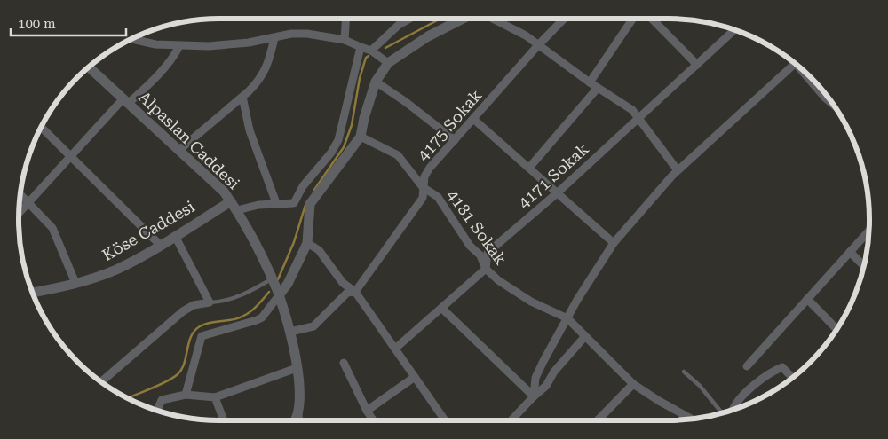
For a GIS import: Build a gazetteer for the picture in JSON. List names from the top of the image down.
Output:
{
  "streets": {
    "street": [
      "4175 Sokak",
      "Alpaslan Caddesi",
      "4171 Sokak",
      "4181 Sokak",
      "Köse Caddesi"
    ]
  },
  "crossings": [
    ["4175 Sokak", "Alpaslan Caddesi"],
    ["4175 Sokak", "4181 Sokak"],
    ["Alpaslan Caddesi", "Köse Caddesi"],
    ["4171 Sokak", "4181 Sokak"]
  ],
  "scale_bar": "100 m"
}
